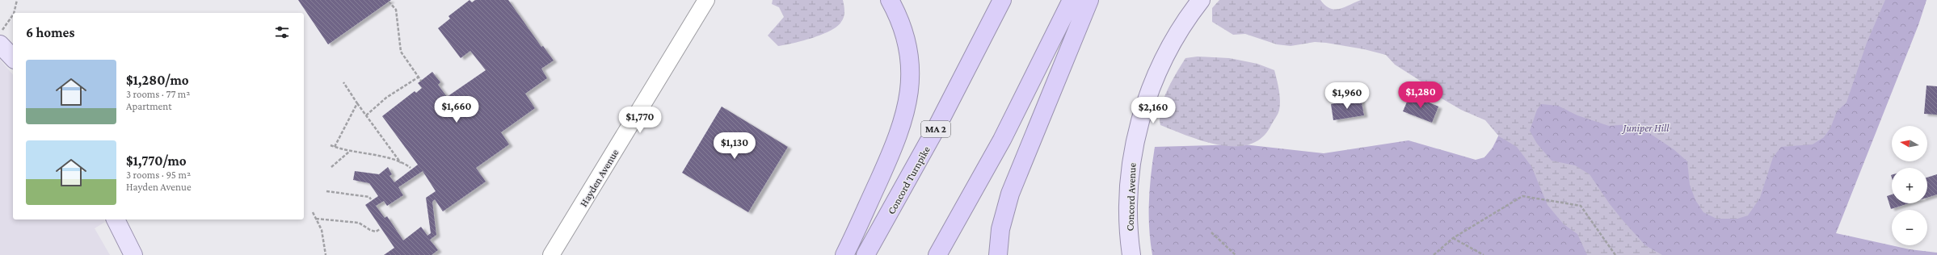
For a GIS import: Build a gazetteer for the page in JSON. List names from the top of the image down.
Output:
{
  "streets": {
    "highway": ["MA 2", "Concord Turnpike"],
    "main road": ["Concord Avenue"],
    "street": ["Hayden Avenue"]
  },
  "parks": ["Juniper Hill"],
  "north": "left",
  "page": {
    "heading": "6 homes",
    "list": [
      {
        "name": "$1,280/mo",
        "note": "3 rooms · 77 m² · Apartment"
      },
      {
        "name": "$1,770/mo",
        "note": "3 rooms · 95 m² · Hayden Avenue"
      }
    ],
    "price": [
      "$1,280",
      "$1,960",
      "$1,660",
      "$2,160",
      "$1,770",
      "$1,130"
    ],
    "map_buttons": ["+", "−"]
  }
}
